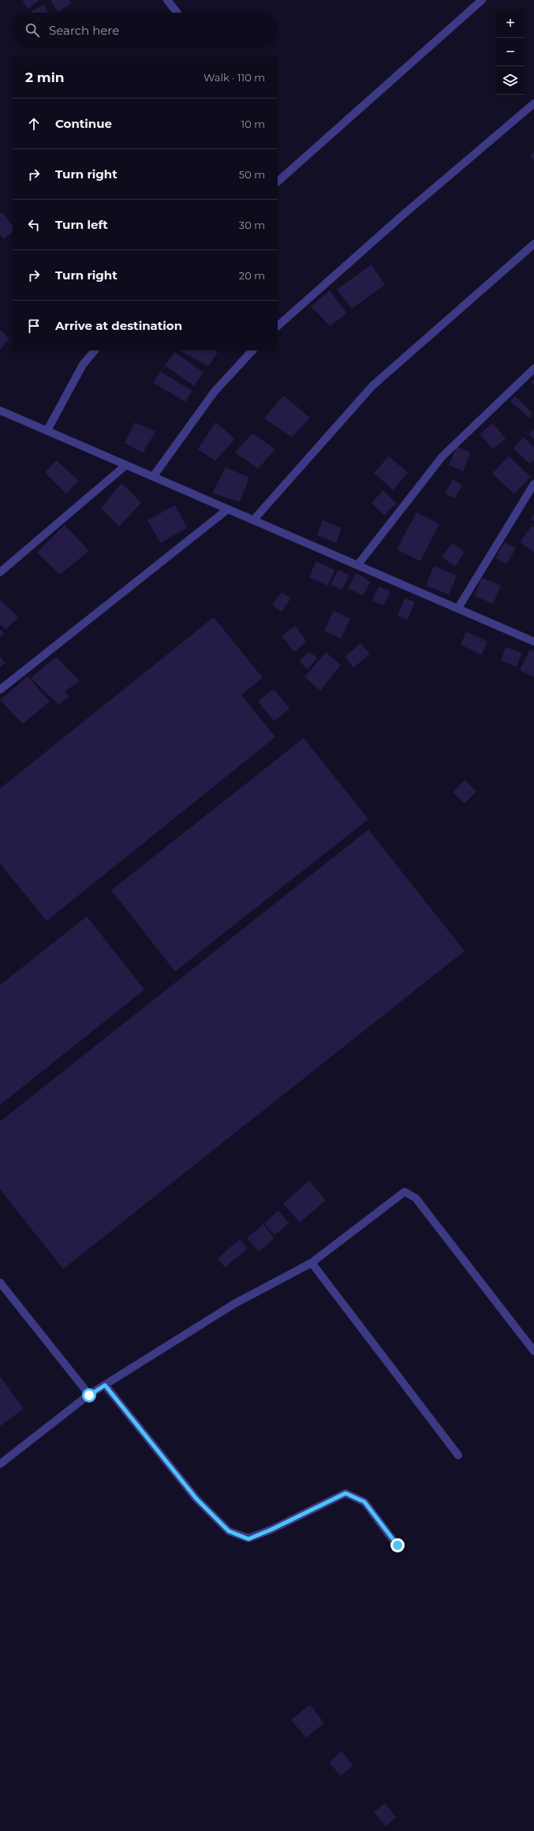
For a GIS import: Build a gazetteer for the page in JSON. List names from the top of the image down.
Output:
{
  "page": {
    "map_buttons": ["+", "−"],
    "search": "Search here",
    "heading": ["2 min", "Walk · 110 m"],
    "list": [
      ["Continue", "10 m"],
      ["Turn right", "50 m"],
      ["Turn left", "30 m"],
      ["Turn right", "20 m"],
      "Arrive at destination"
    ]
  }
}
